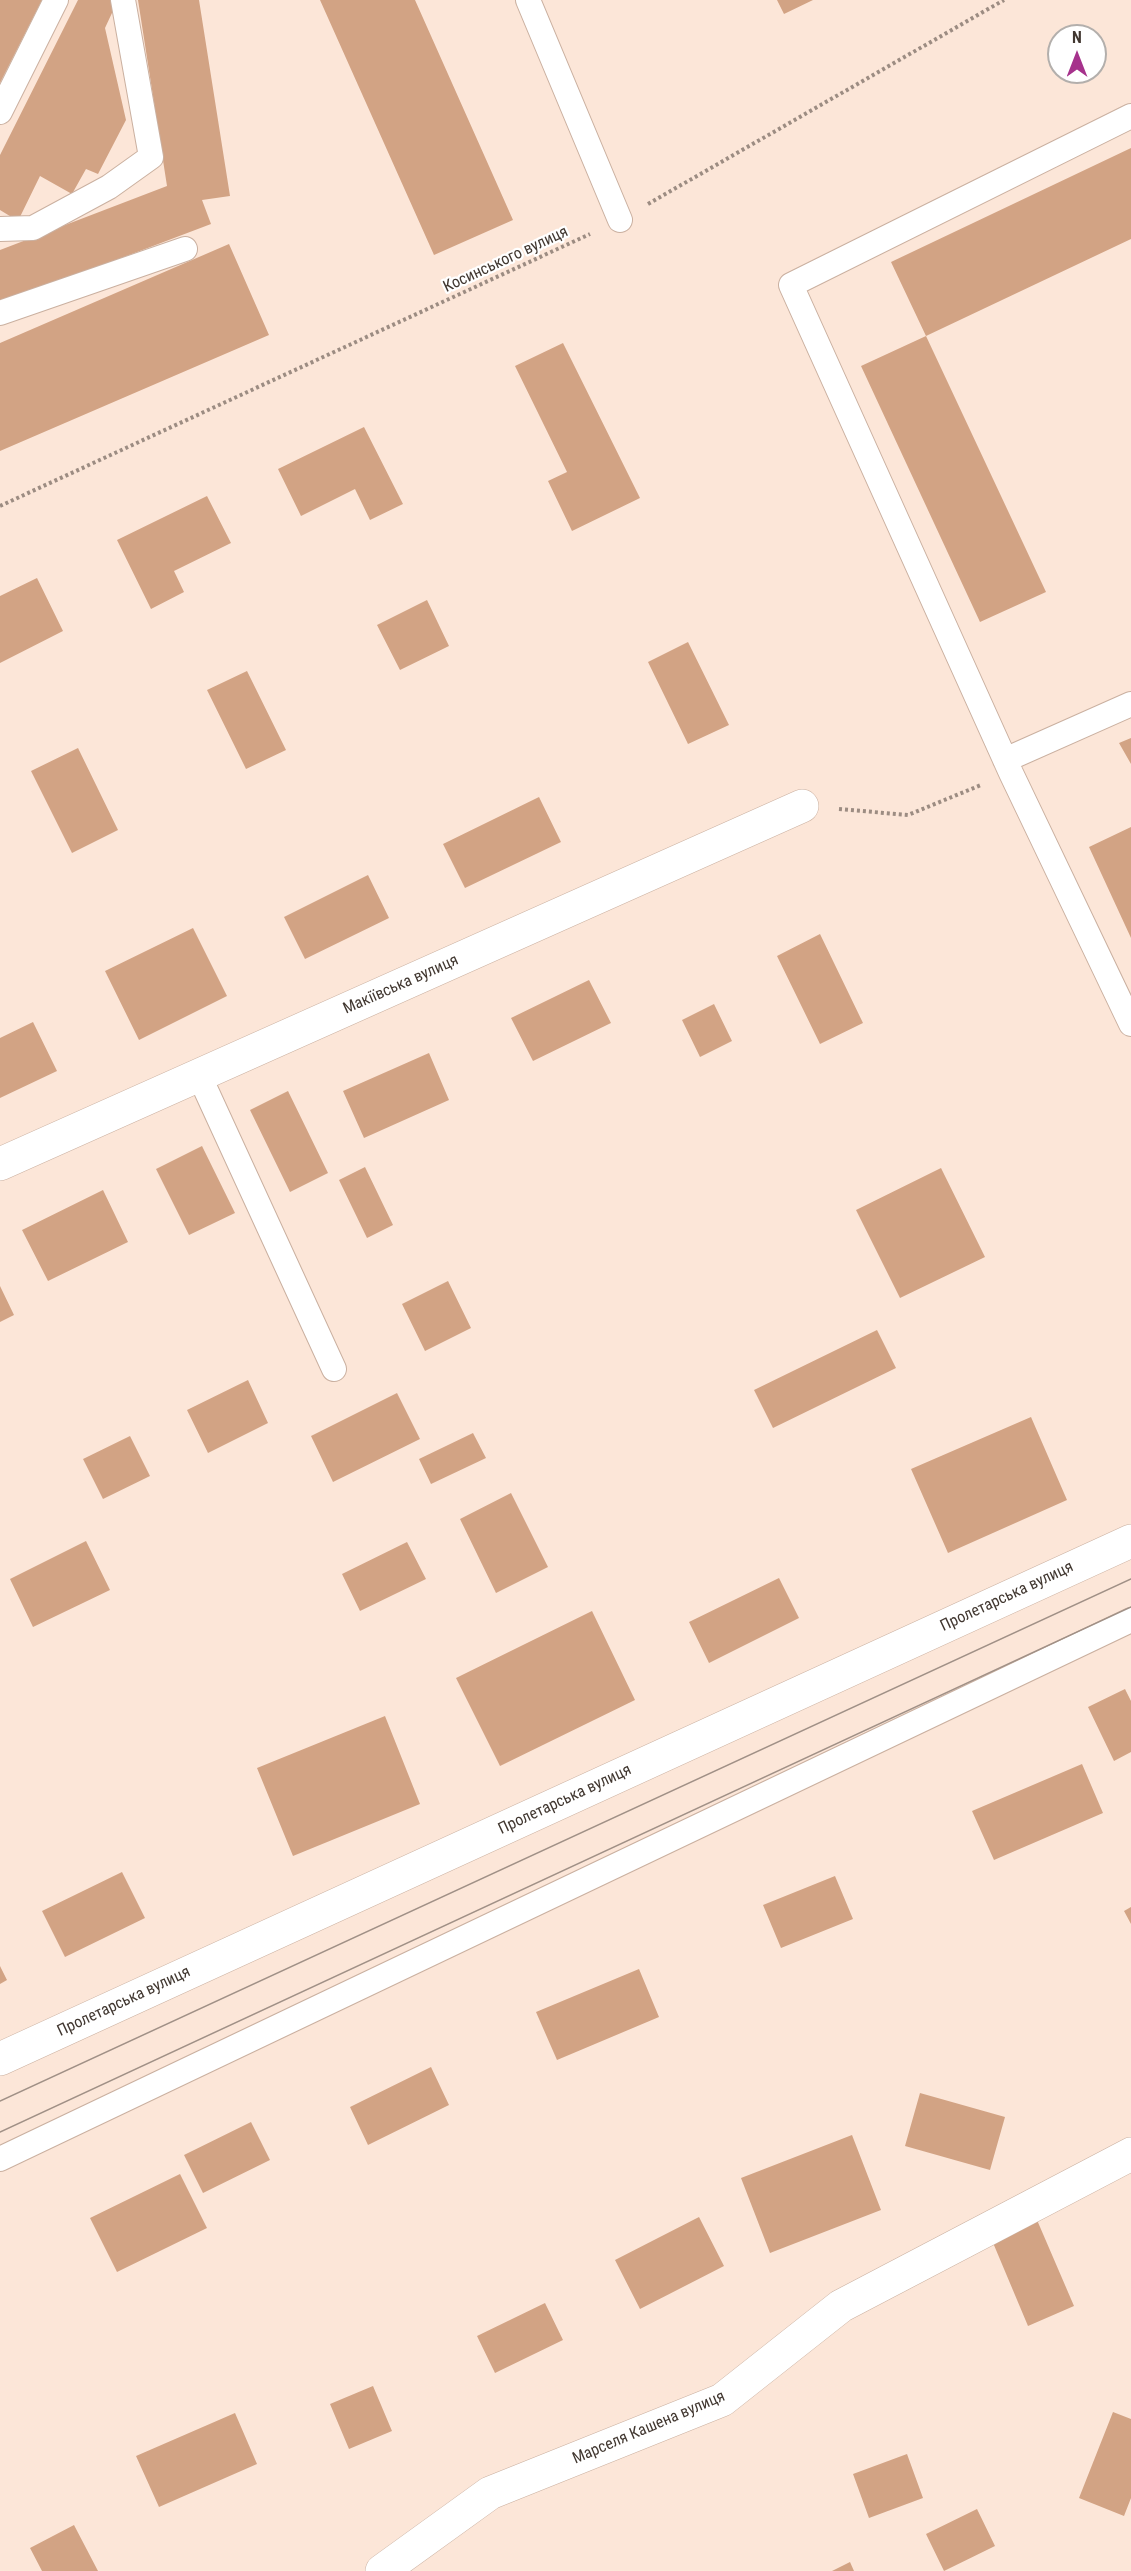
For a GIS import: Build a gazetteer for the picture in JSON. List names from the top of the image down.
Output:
{
  "streets": {
    "street": ["Макіївська вулиця", "Пролетарська вулиця", "Марселя Кашена вулиця"],
    "path": ["Косинського вулиця"]
  },
  "north": "top"
}
